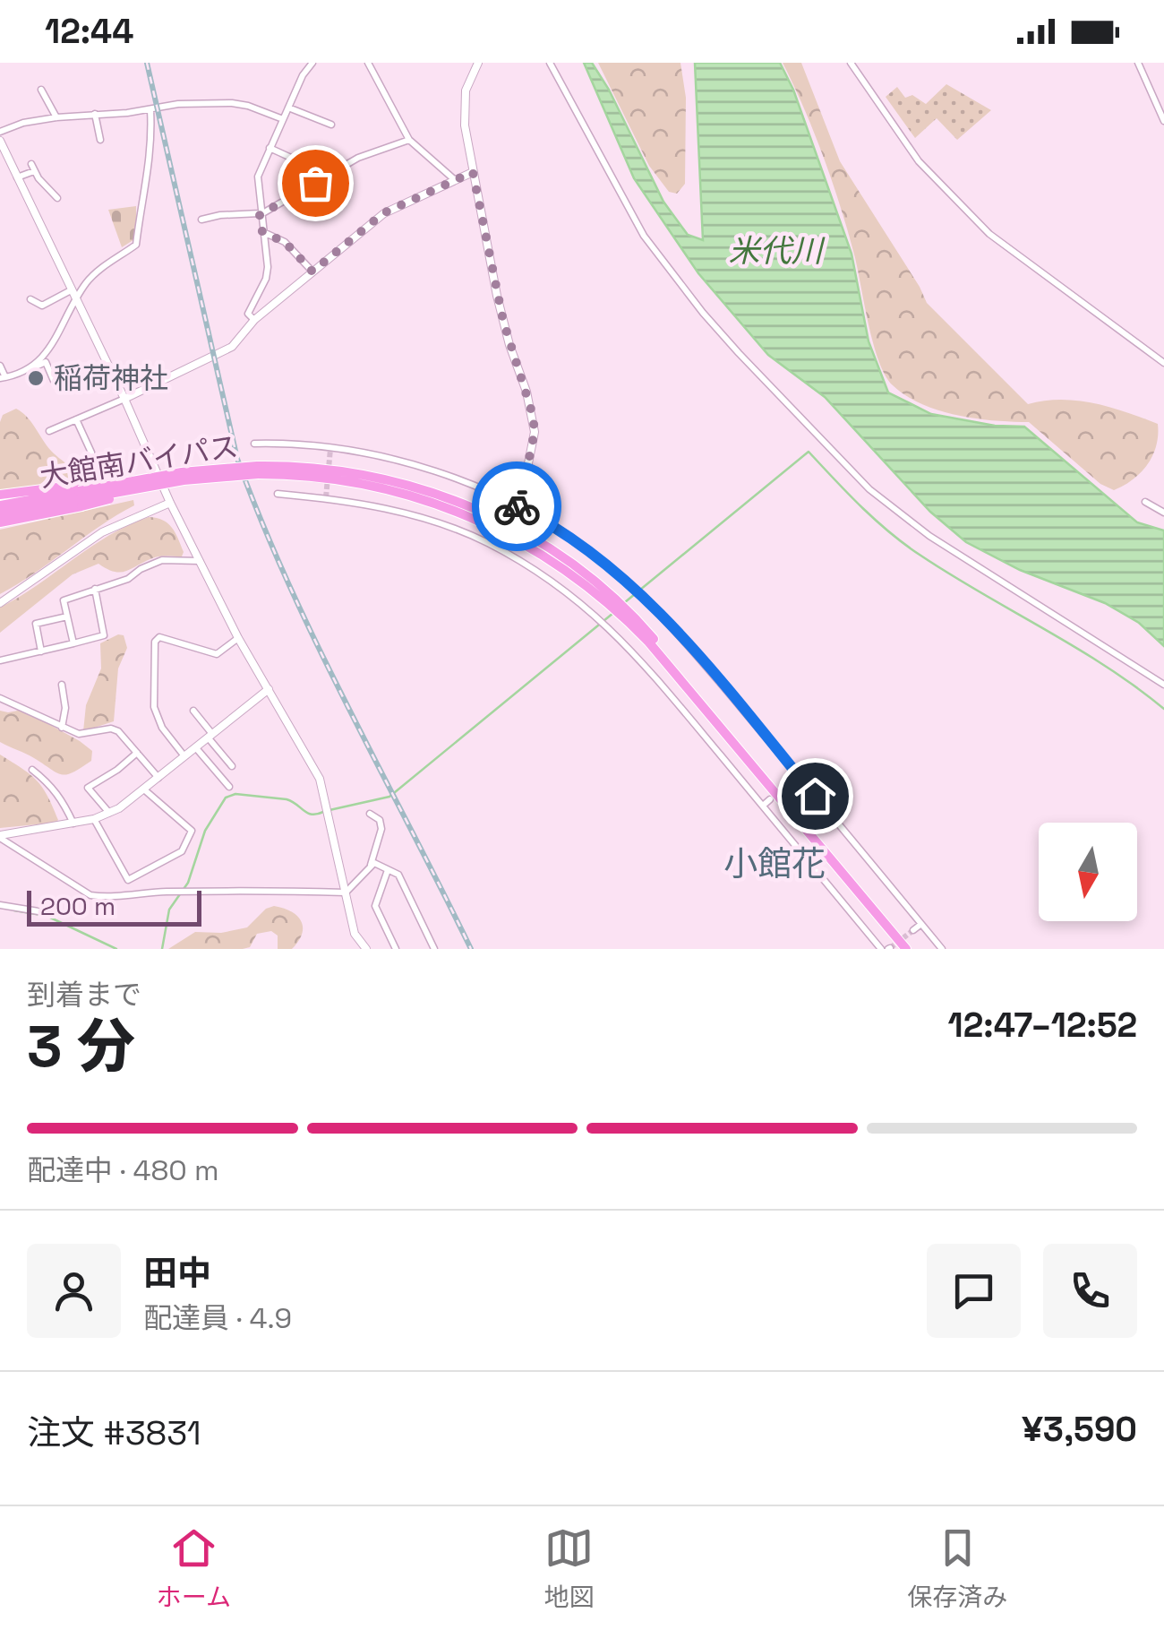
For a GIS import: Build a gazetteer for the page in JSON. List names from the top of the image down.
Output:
{
  "streets": {
    "highway": ["大館南バイパス"]
  },
  "districts": ["小館花"],
  "water": ["米代川"],
  "places": ["稲荷神社"],
  "scale_bar": "200 m",
  "north": "bottom",
  "page": {
    "status": "12:44",
    "scale": "200 m",
    "heading": ["3 分", "到着まで", "12:47–12:52"],
    "panel": [
      "田中",
      "配達員 · 4.9",
      "注文 #3831",
      "¥3,590"
    ],
    "bar": "配達中 · 480 m",
    "tabs": ["ホーム", "地図", "保存済み"]
  }
}
